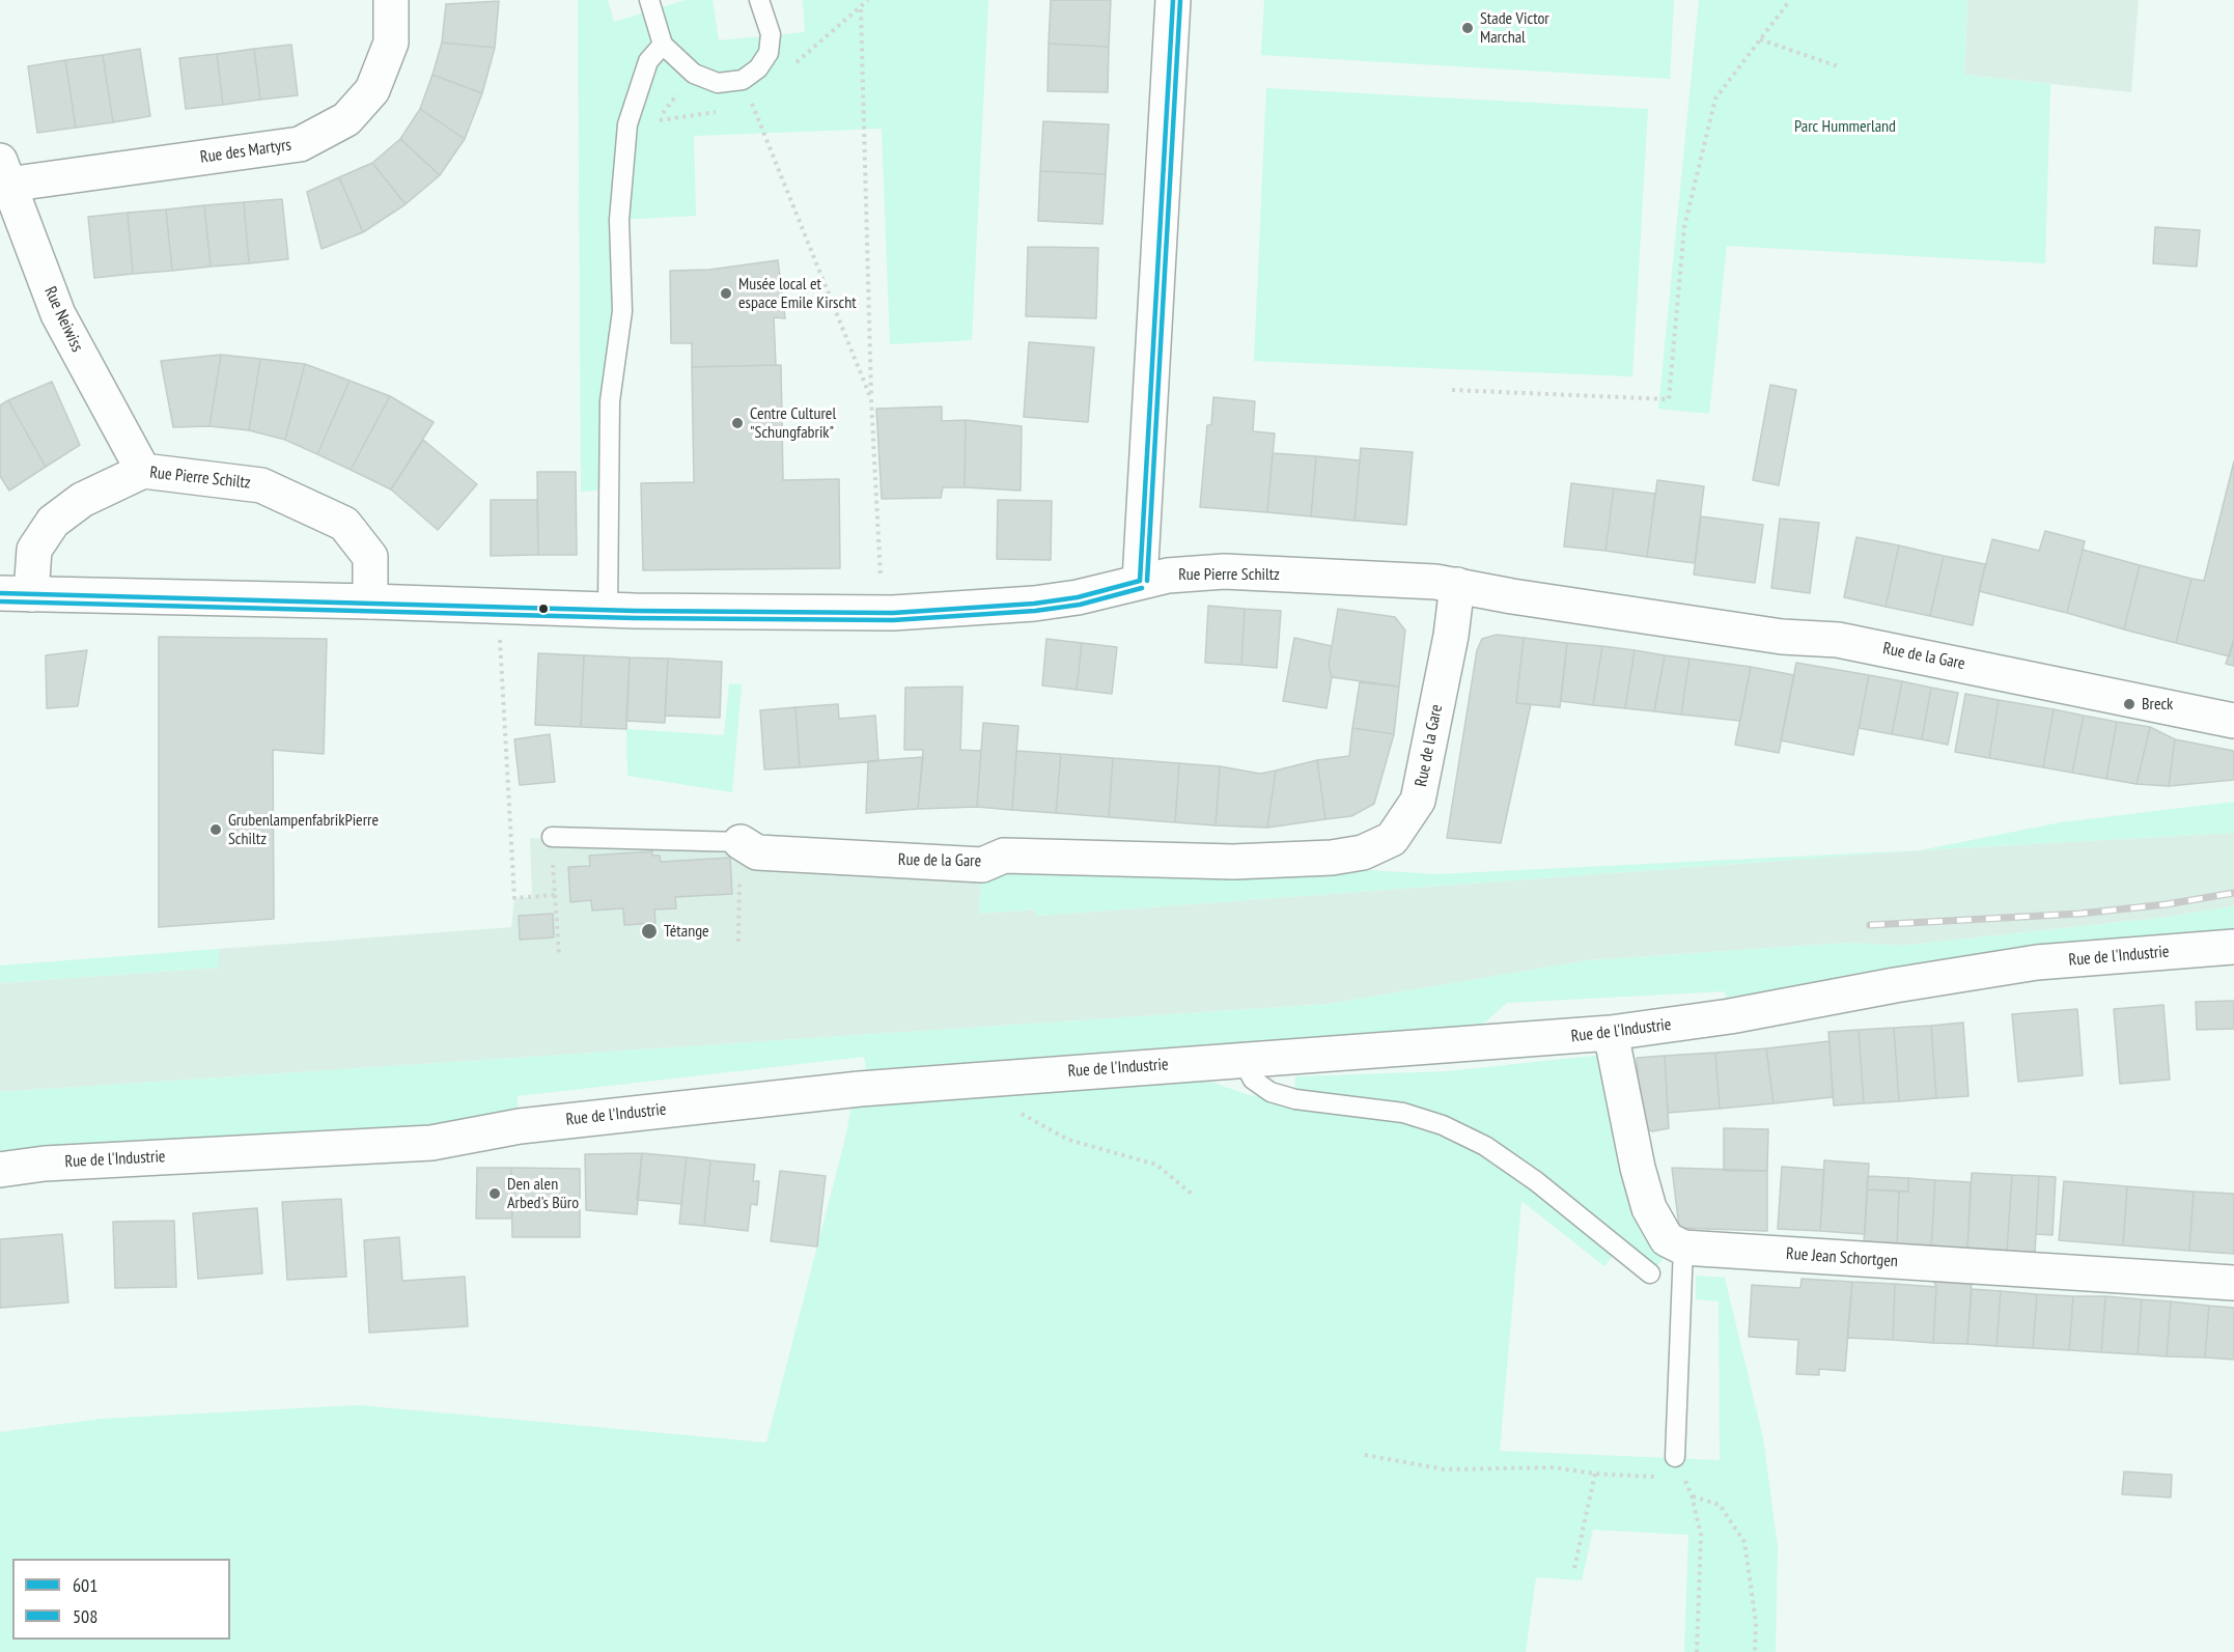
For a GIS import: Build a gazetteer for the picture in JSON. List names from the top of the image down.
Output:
{
  "streets": {
    "street": [
      "Rue des Martyrs",
      "Rue Neiwiss",
      "Rue Pierre Schiltz",
      "Rue de la Gare",
      "Rue de l'Industrie",
      "Rue Jean Schortgen"
    ]
  },
  "crossings": [
    ["Rue des Martyrs", "Rue Neiwiss"],
    ["Rue Neiwiss", "Rue Pierre Schiltz"],
    ["Rue Pierre Schiltz", "Rue de la Gare"]
  ],
  "parks": ["Parc Hummerland"],
  "places": [
    "Stade Victor Marchal",
    "Musée local et espace Emile Kirscht",
    "Centre Culturel \"Schungfabrik\"",
    "Breck",
    "GrubenlampenfabrikPierre Schiltz",
    "Tétange",
    "Den alen Arbed's Büro"
  ],
  "lines": ["transit line 601", "transit line 508"],
  "legend": ["601", "508"]
}
